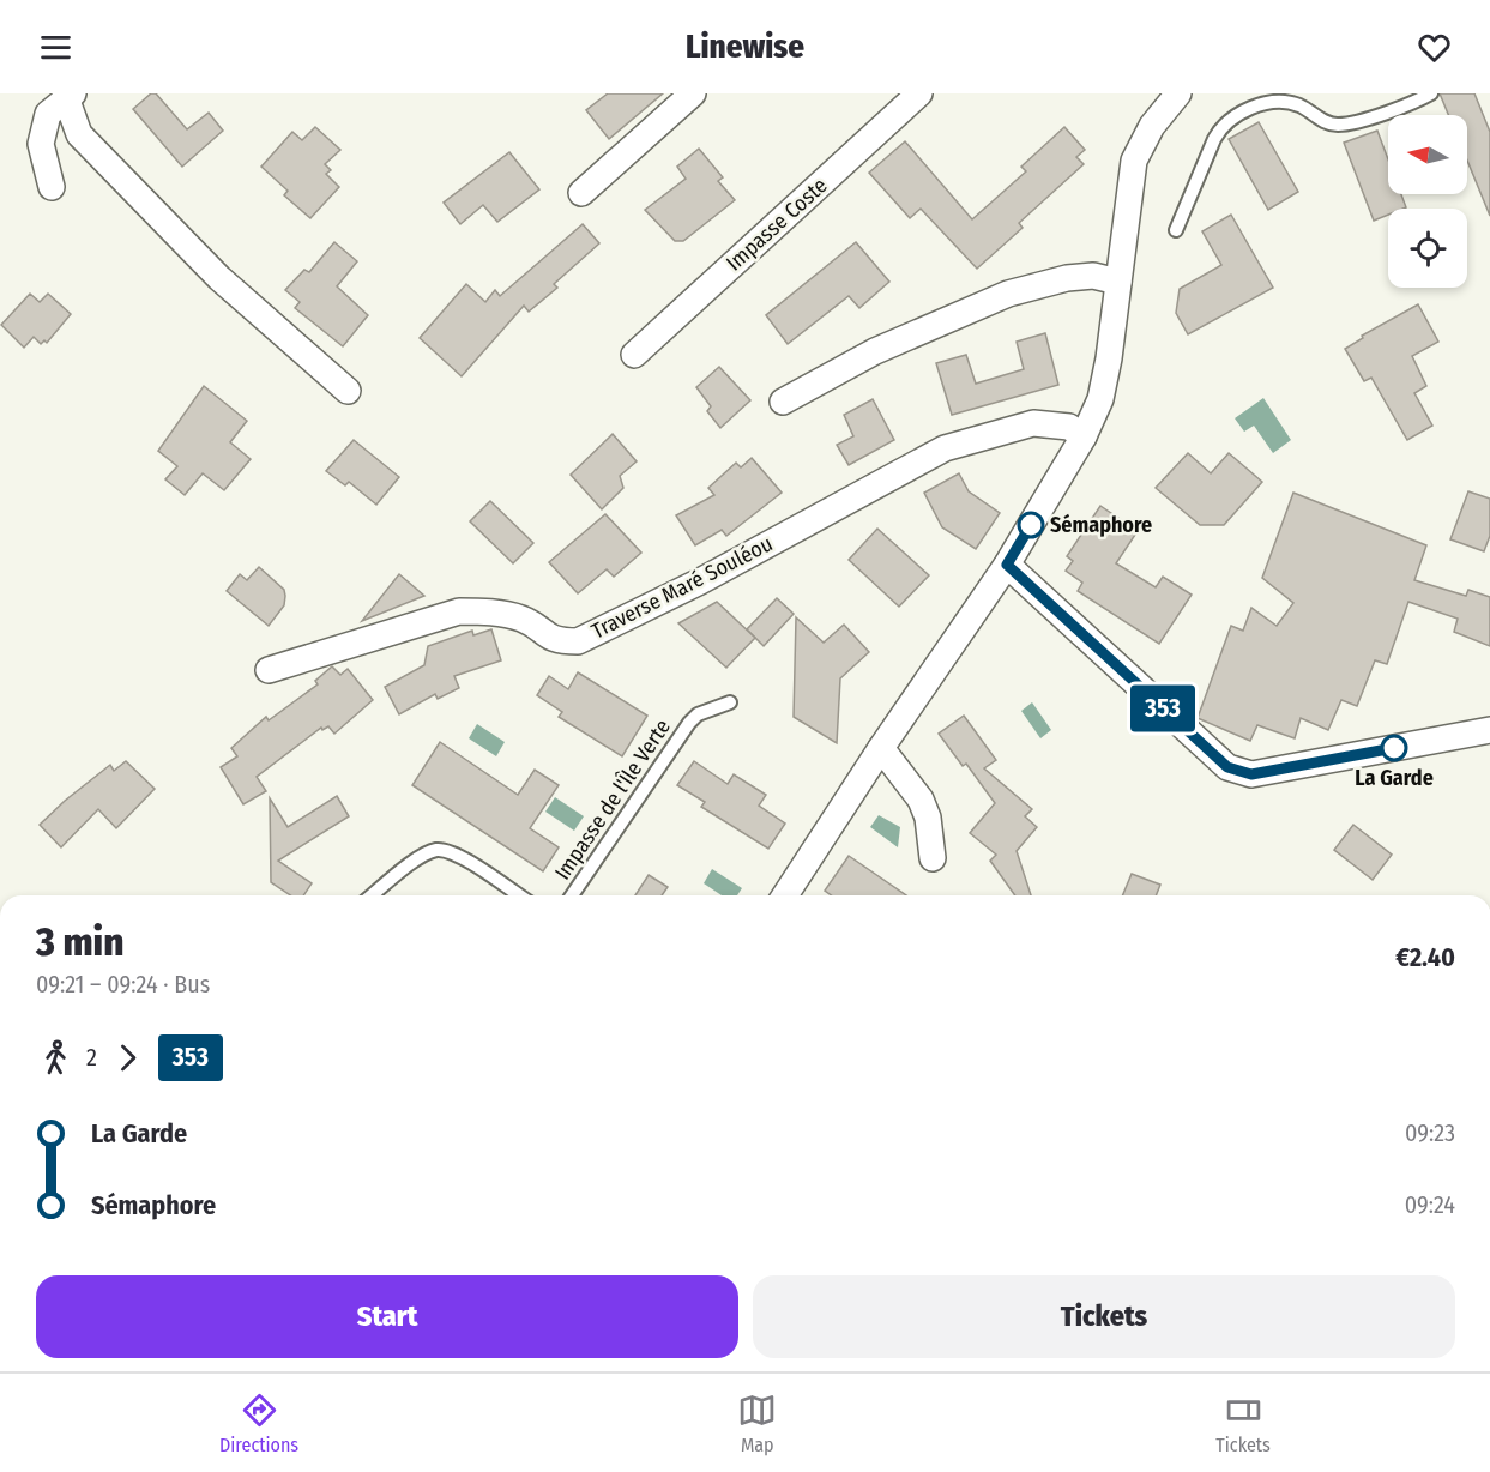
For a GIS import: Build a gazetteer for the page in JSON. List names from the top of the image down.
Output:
{
  "streets": {
    "street": ["Impasse Coste", "Traverse Maré Souléou"],
    "lane": ["Impasse de l'Île Verte"]
  },
  "places": ["Sémaphore", "La Garde"],
  "lines": ["bus line 353"],
  "north": "left",
  "page": {
    "header": "Linewise",
    "on_map": "353",
    "heading": ["3 min", "09:21 – 09:24 · Bus", "€2.40"],
    "legs": ["2", "353"],
    "list": [
      {
        "name": "La Garde",
        "value": "09:23"
      },
      {
        "name": "Sémaphore",
        "value": "09:24"
      }
    ],
    "buttons": ["Start", "Tickets"],
    "tabs": ["Directions", "Map", "Tickets"]
  }
}
